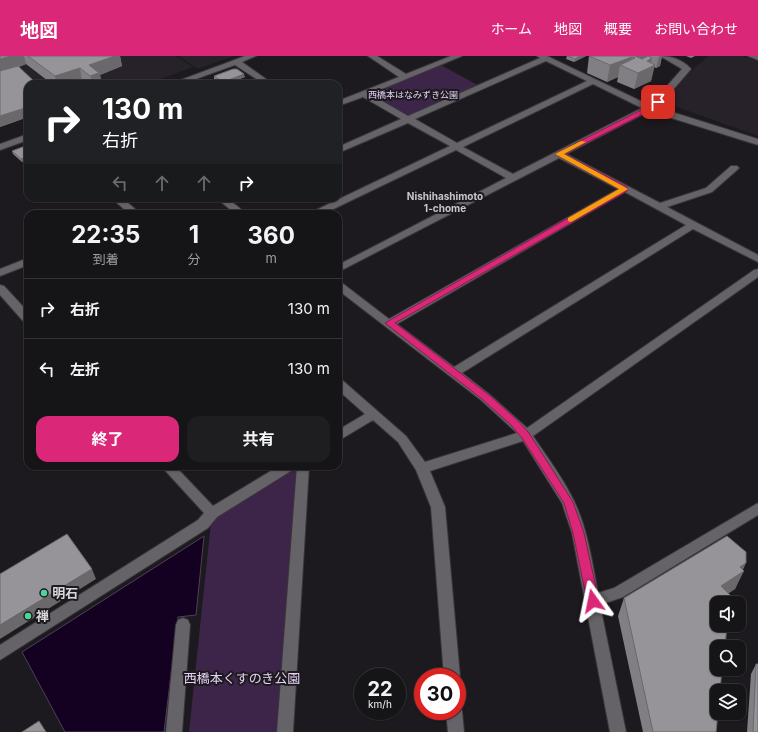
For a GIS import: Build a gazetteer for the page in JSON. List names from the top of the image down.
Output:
{
  "districts": ["Nishihashimoto 1-chome"],
  "parks": ["西橋本はなみずき公園", "西橋本くすのき公園"],
  "places": ["明石", "禅"],
  "page": {
    "header": "地図",
    "nav": [
      "ホーム",
      "地図",
      "概要",
      "お問い合わせ"
    ],
    "turn": ["130 m", "右折"],
    "eta": [
      "22:35",
      "到着",
      "1",
      "分",
      "360",
      "m"
    ],
    "list": [
      {
        "name": "右折",
        "value": "130 m"
      },
      {
        "name": "左折",
        "value": "130 m"
      }
    ],
    "buttons": ["終了", "共有"],
    "speed": "22 km/h",
    "limit": "30"
  }
}
